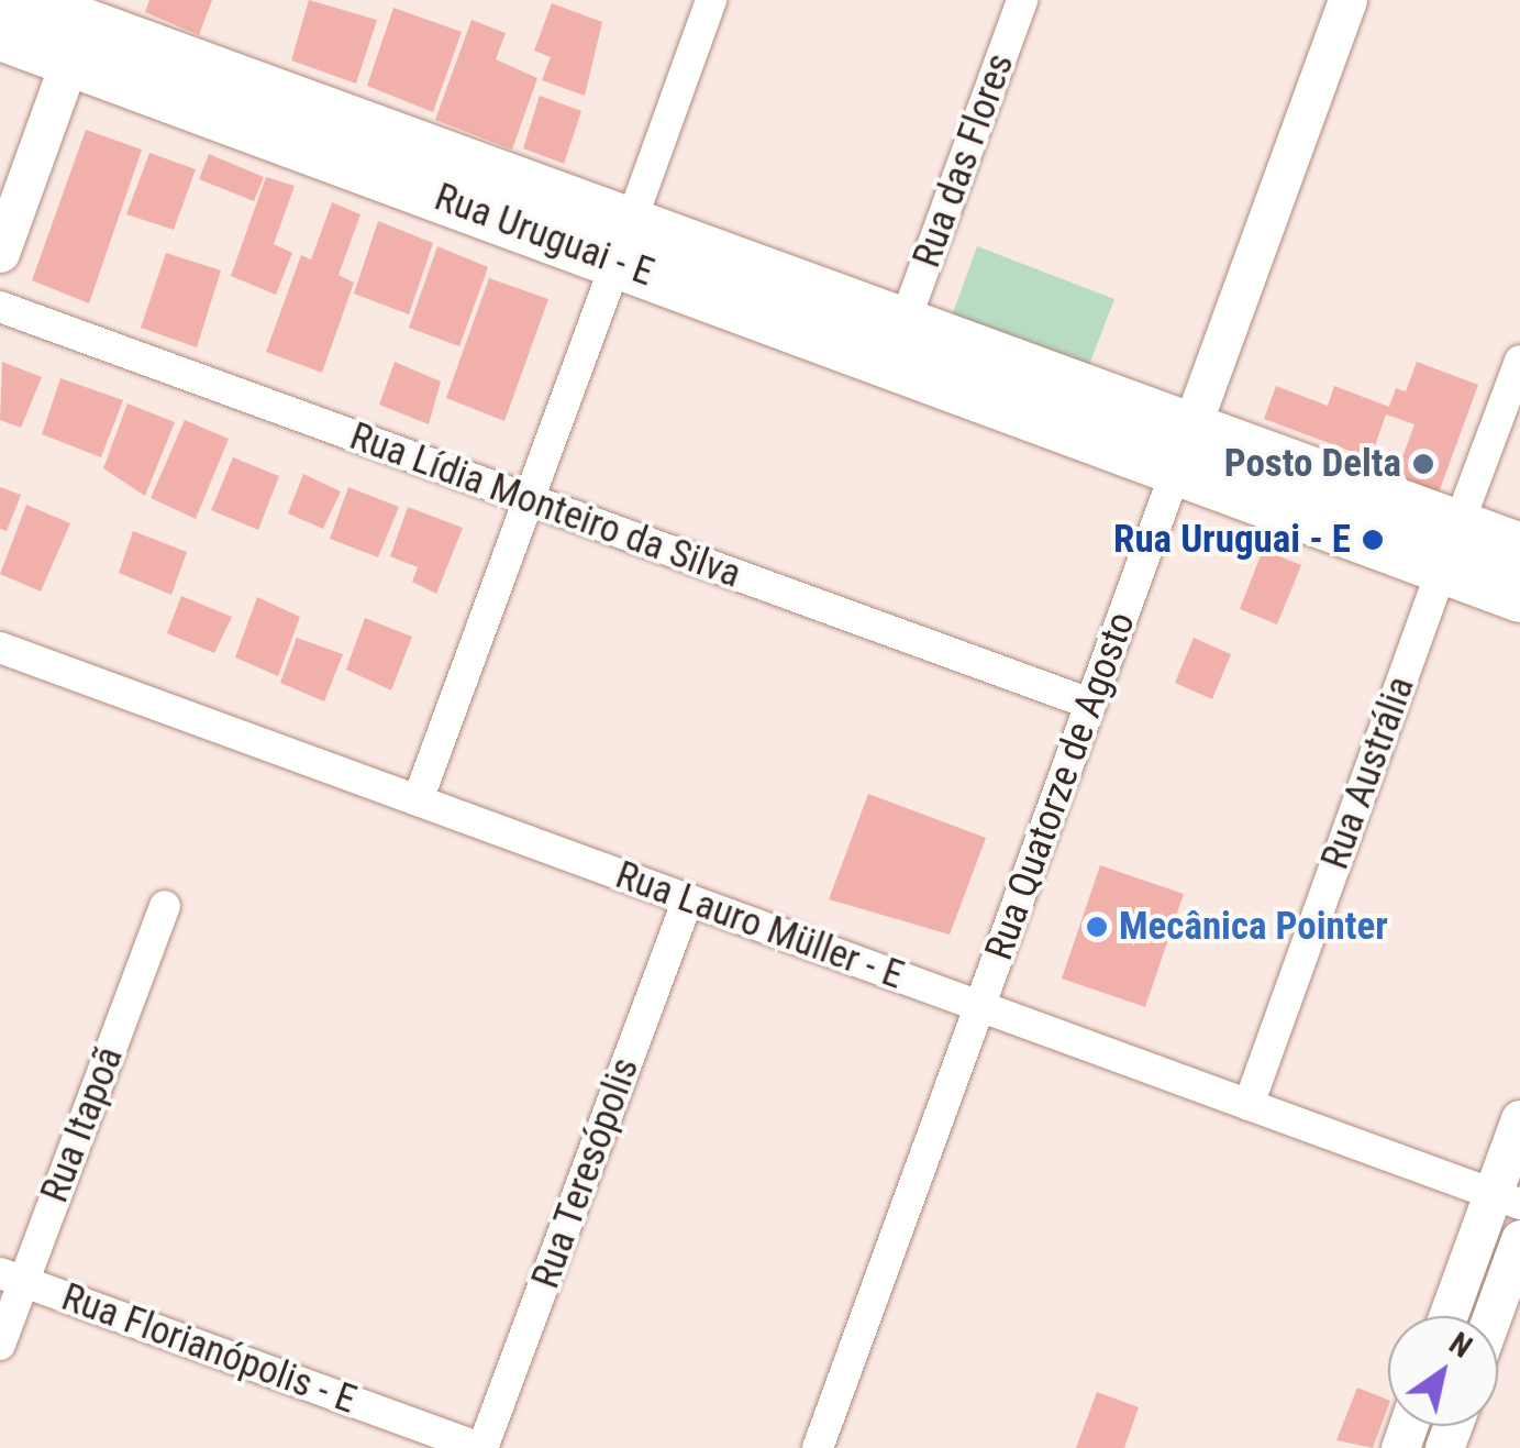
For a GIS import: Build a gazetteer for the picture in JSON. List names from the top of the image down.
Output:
{
  "streets": {
    "main road": ["Rua Uruguai - E"],
    "street": [
      "Rua das Flores",
      "Rua Lídia Monteiro da Silva",
      "Rua Austrália",
      "Rua Quatorze de Agosto",
      "Rua Lauro Müller - E",
      "Rua Itapoã",
      "Rua Teresópolis",
      "Rua Florianópolis - E"
    ]
  },
  "crossings": [
    ["Rua das Flores", "Rua Uruguai - E"],
    ["Rua Uruguai - E", "Rua Austrália"],
    ["Rua Uruguai - E", "Rua Quatorze de Agosto"],
    ["Rua Lídia Monteiro da Silva", "Rua Quatorze de Agosto"],
    ["Rua Austrália", "Rua Lauro Müller - E"],
    ["Rua Quatorze de Agosto", "Rua Lauro Müller - E"],
    ["Rua Lauro Müller - E", "Rua Teresópolis"],
    ["Rua Itapoã", "Rua Florianópolis - E"],
    ["Rua Teresópolis", "Rua Florianópolis - E"]
  ],
  "places": ["Posto Delta", "Rua Uruguai - E", "Mecânica Pointer"],
  "north": "top right"
}
